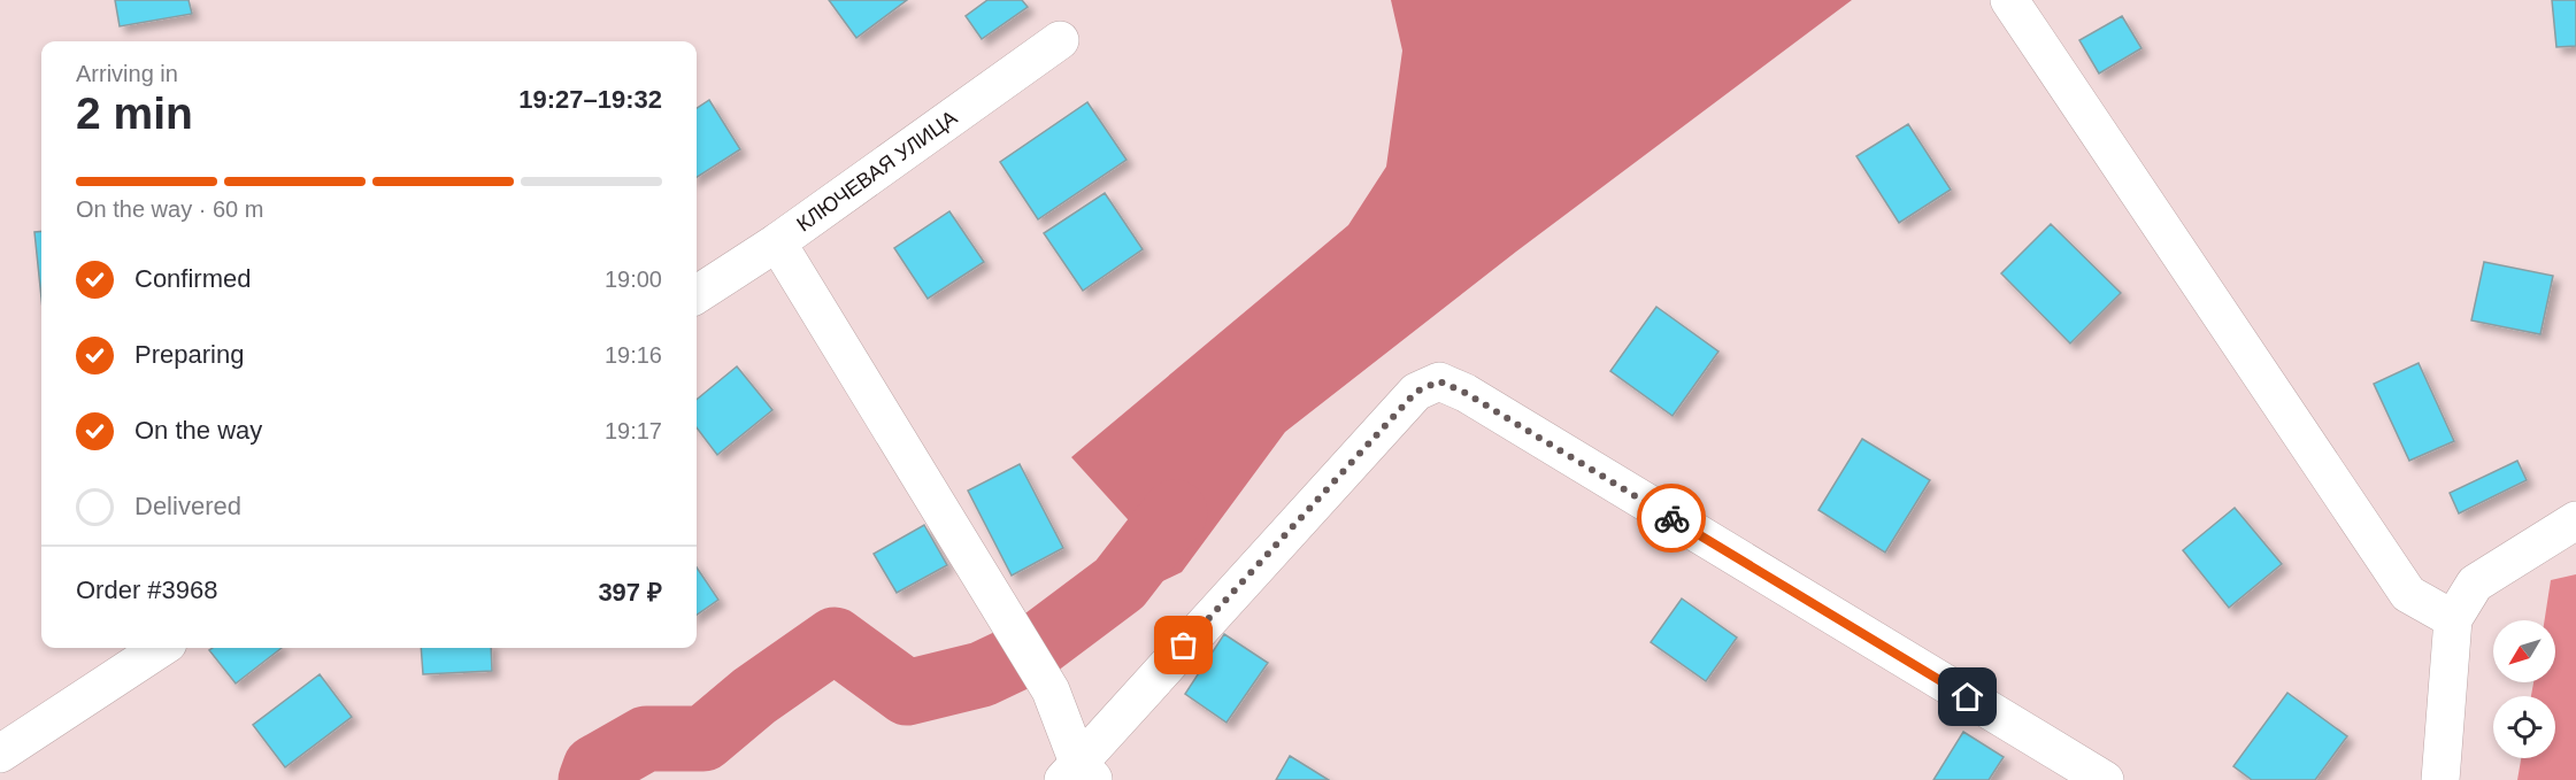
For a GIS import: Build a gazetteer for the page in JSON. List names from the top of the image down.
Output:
{
  "streets": {
    "lane": ["КЛЮЧЕВАЯ УЛИЦА"]
  },
  "north": "bottom left",
  "page": {
    "heading": ["2 min", "Arriving in", "19:27–19:32"],
    "panel": ["Order #3968", "397 ₽"],
    "bar": "On the way · 60 m",
    "list": [
      ["Confirmed", "19:00"],
      ["Preparing", "19:16"],
      ["On the way", "19:17"],
      "Delivered"
    ]
  }
}
